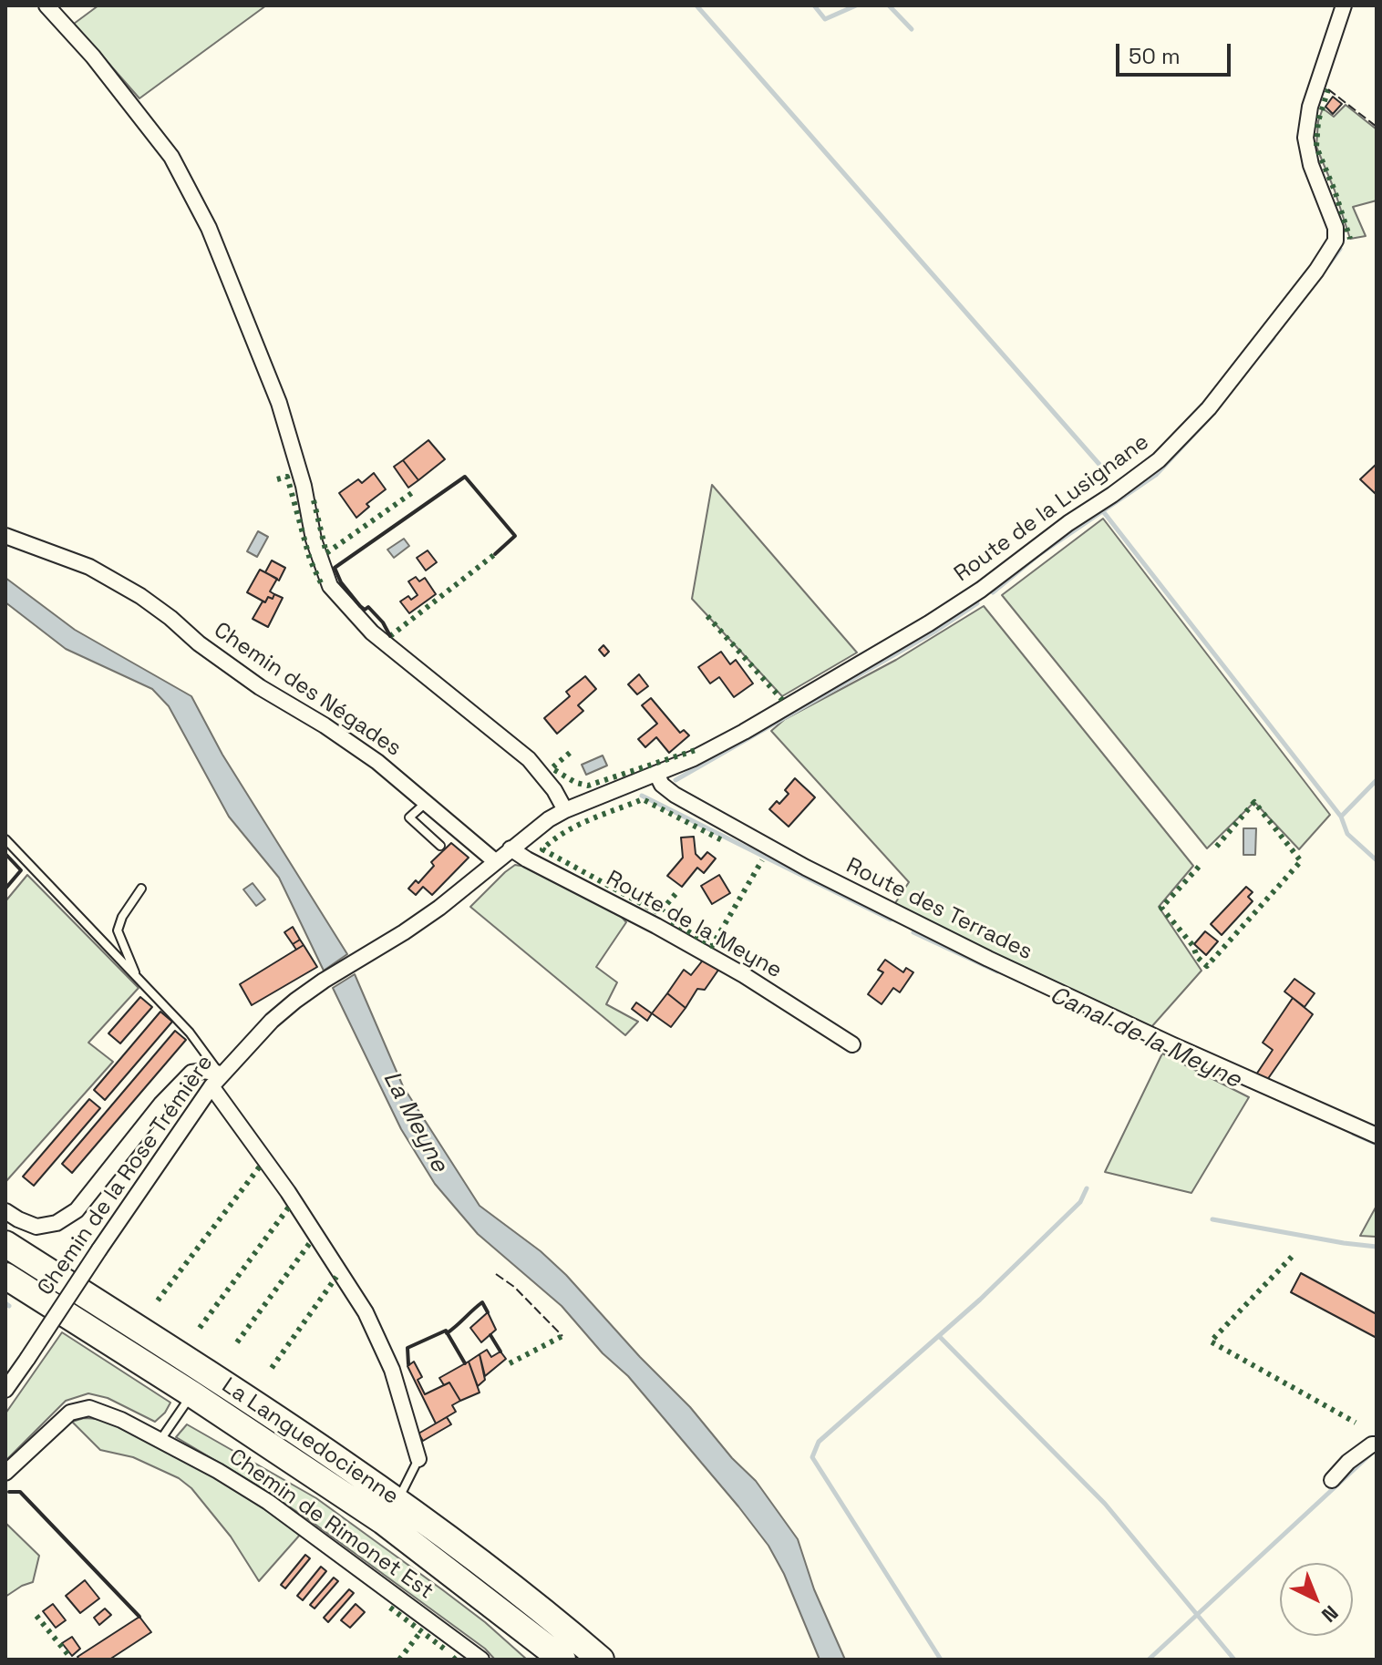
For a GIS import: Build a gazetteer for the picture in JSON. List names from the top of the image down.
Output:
{
  "streets": {
    "highway": ["La Languedocienne"],
    "street": [
      "Route de la Lusignane",
      "Chemin des Négades",
      "Route des Terrades",
      "Route de la Meyne",
      "Chemin de la Rose Trémière",
      "Chemin de Rimonet Est"
    ]
  },
  "crossings": [
    ["Route de la Lusignane", "Route des Terrades"],
    ["Route de la Lusignane", "Route de la Meyne"],
    ["Route de la Lusignane", "Chemin de la Rose Trémière"],
    ["Chemin des Négades", "Chemin de la Rose Trémière"],
    ["Route de la Meyne", "Chemin de la Rose Trémière"]
  ],
  "water": ["Canal de la Meyne", "La Meyne"],
  "scale_bar": "50 m",
  "north": "bottom right"
}
